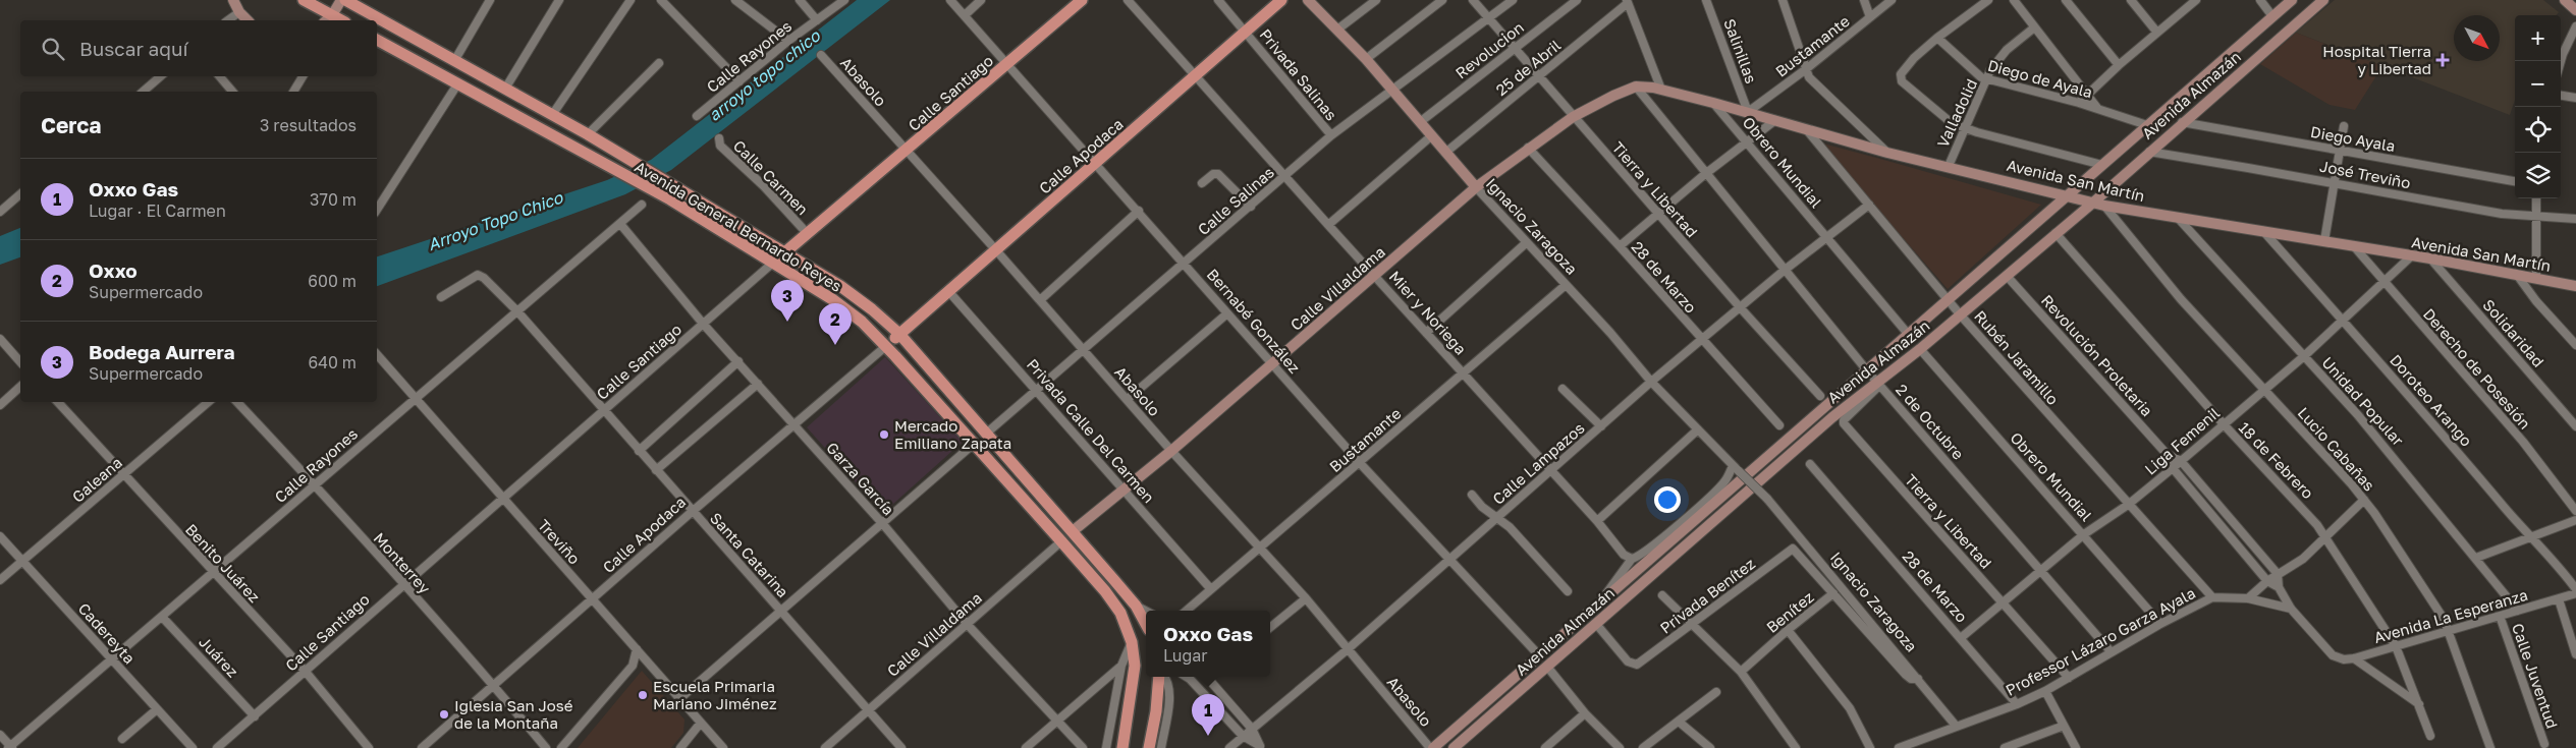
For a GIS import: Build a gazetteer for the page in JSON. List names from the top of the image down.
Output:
{
  "streets": {
    "main road": [
      "Calle Santiago",
      "Avenida Almazán",
      "Calle Apodaca",
      "Avenida San Martín",
      "Avenida General Bernardo Reyes",
      "Ignacio Zaragoza",
      "Calle Villaldama"
    ],
    "street": [
      "Bustamante",
      "Revolucion",
      "Salinillas",
      "Calle Rayones",
      "25 de Abril",
      "Privada Salinas",
      "Diego de Ayala",
      "Abasolo",
      "Valladolid",
      "Diego Ayala",
      "Obrero Mundial",
      "José Treviño",
      "Calle Carmen",
      "Tierra y Libertad",
      "Calle Salinas",
      "28 de Marzo",
      "Mier y Noriega",
      "Bernabé González",
      "Solidaridad",
      "Revolución Proletaria",
      "Rubén Jaramillo",
      "Derecho de Posesión",
      "Doroteo Arango",
      "Unidad Popular",
      "2 de Octubre",
      "Privada Calle Del Carmen",
      "Liga Femenil",
      "Lucio Cabañas",
      "18 de Febrero",
      "Calle Lampazos",
      "Garza García",
      "Galeana",
      "Treviño",
      "Santa Catarina",
      "Benito Juárez",
      "Monterrey",
      "Privada Benítez",
      "Benítez",
      "Avenida La Esperanza",
      "Cadereyta",
      "Professor Lázaro Garza Ayala",
      "Juárez",
      "Calle Juventud"
    ]
  },
  "crossings": [
    ["Bustamante", "Salinillas"],
    ["Bustamante", "Abasolo"],
    ["Bustamante", "Avenida San Martín"],
    ["Bustamante", "Ignacio Zaragoza"],
    ["Bustamante", "Mier y Noriega"],
    ["Bustamante", "Bernabé González"],
    ["Bustamante", "Privada Calle Del Carmen"],
    ["Revolucion", "Tierra y Libertad"],
    ["Revolucion", "Ignacio Zaragoza"],
    ["Salinillas", "Avenida San Martín"],
    ["Calle Rayones", "Garza García"],
    ["Calle Rayones", "Treviño"],
    ["Calle Rayones", "Santa Catarina"],
    ["Calle Rayones", "Benito Juárez"],
    ["Calle Rayones", "Monterrey"],
    ["Calle Rayones", "Cadereyta"],
    ["Calle Rayones", "Juárez"],
    ["25 de Abril", "Tierra y Libertad"],
    ["25 de Abril", "Ignacio Zaragoza"],
    ["Privada Salinas", "Calle Apodaca"],
    ["Privada Salinas", "Calle Salinas"],
    ["Diego de Ayala", "Avenida Almazán"],
    ["Diego de Ayala", "Valladolid"],
    ["Abasolo", "Calle Santiago"],
    ["Abasolo", "Avenida Almazán"],
    ["Abasolo", "Calle Apodaca"],
    ["Abasolo", "Calle Salinas"],
    ["Abasolo", "Calle Villaldama"],
    ["Abasolo", "Calle Lampazos"],
    ["Calle Santiago", "Calle Carmen"],
    ["Calle Santiago", "Avenida General Bernardo Reyes"],
    ["Calle Santiago", "Bernabé González"],
    ["Calle Santiago", "Garza García"],
    ["Calle Santiago", "Treviño"],
    ["Calle Santiago", "Santa Catarina"],
    ["Calle Santiago", "Benito Juárez"],
    ["Calle Santiago", "Monterrey"],
    ["Calle Santiago", "Juárez"],
    ["Avenida Almazán", "Diego Ayala"],
    ["Avenida Almazán", "Obrero Mundial"],
    ["Avenida Almazán", "José Treviño"],
    ["Avenida Almazán", "Avenida San Martín"],
    ["Avenida Almazán", "Tierra y Libertad"],
    ["Avenida Almazán", "Bernabé González"],
    ["Avenida Almazán", "Revolución Proletaria"],
    ["Avenida Almazán", "Rubén Jaramillo"],
    ["Avenida Almazán", "2 de Octubre"],
    ["Avenida Almazán", "18 de Febrero"],
    ["Avenida Almazán", "Privada Benítez"],
    ["Valladolid", "Avenida San Martín"],
    ["Calle Apodaca", "Avenida General Bernardo Reyes"],
    ["Calle Apodaca", "Mier y Noriega"],
    ["Calle Apodaca", "Bernabé González"],
    ["Calle Apodaca", "Privada Calle Del Carmen"],
    ["Calle Apodaca", "Garza García"],
    ["Calle Apodaca", "Treviño"],
    ["Calle Apodaca", "Santa Catarina"],
    ["Calle Apodaca", "Monterrey"],
    ["Obrero Mundial", "Avenida San Martín"],
    ["Obrero Mundial", "Liga Femenil"],
    ["Obrero Mundial", "Calle Lampazos"],
    ["Obrero Mundial", "Professor Lázaro Garza Ayala"],
    ["Avenida San Martín", "Calle Villaldama"],
    ["Avenida San Martín", "Solidaridad"],
    ["Avenida San Martín", "Rubén Jaramillo"],
    ["Avenida San Martín", "Derecho de Posesión"],
    ["Avenida San Martín", "Doroteo Arango"],
    ["Avenida San Martín", "Unidad Popular"],
    ["Avenida San Martín", "2 de Octubre"],
    ["Avenida San Martín", "Liga Femenil"],
    ["Avenida San Martín", "Lucio Cabañas"],
    ["Tierra y Libertad", "Calle Salinas"],
    ["Tierra y Libertad", "Calle Villaldama"],
    ["Tierra y Libertad", "2 de Octubre"],
    ["Tierra y Libertad", "Liga Femenil"],
    ["Tierra y Libertad", "Calle Lampazos"],
    ["Tierra y Libertad", "Professor Lázaro Garza Ayala"],
    ["Calle Salinas", "Avenida General Bernardo Reyes"],
    ["Calle Salinas", "Ignacio Zaragoza"],
    ["Calle Salinas", "Mier y Noriega"],
    ["Calle Salinas", "Bernabé González"],
    ["Calle Salinas", "Privada Calle Del Carmen"],
    ["Avenida General Bernardo Reyes", "Calle Villaldama"],
    ["Ignacio Zaragoza", "Calle Villaldama"],
    ["Ignacio Zaragoza", "Calle Lampazos"],
    ["Ignacio Zaragoza", "Benítez"],
    ["Ignacio Zaragoza", "Professor Lázaro Garza Ayala"],
    ["28 de Marzo", "Calle Villaldama"],
    ["28 de Marzo", "Liga Femenil"],
    ["28 de Marzo", "Calle Lampazos"],
    ["28 de Marzo", "Professor Lázaro Garza Ayala"],
    ["Calle Villaldama", "Mier y Noriega"],
    ["Calle Villaldama", "Bernabé González"],
    ["Calle Villaldama", "2 de Octubre"],
    ["Calle Villaldama", "Privada Calle Del Carmen"],
    ["Calle Villaldama", "Garza García"],
    ["Calle Villaldama", "Santa Catarina"],
    ["Mier y Noriega", "Calle Lampazos"],
    ["Bernabé González", "Calle Lampazos"],
    ["Revolución Proletaria", "Liga Femenil"],
    ["Rubén Jaramillo", "Liga Femenil"],
    ["Rubén Jaramillo", "Calle Lampazos"],
    ["Rubén Jaramillo", "Professor Lázaro Garza Ayala"],
    ["Derecho de Posesión", "Liga Femenil"],
    ["Doroteo Arango", "Liga Femenil"],
    ["Unidad Popular", "Liga Femenil"],
    ["Unidad Popular", "Avenida La Esperanza"],
    ["2 de Octubre", "Liga Femenil"],
    ["2 de Octubre", "Calle Lampazos"],
    ["2 de Octubre", "Professor Lázaro Garza Ayala"],
    ["Liga Femenil", "Lucio Cabañas"],
    ["Liga Femenil", "18 de Febrero"],
    ["Lucio Cabañas", "Avenida La Esperanza"],
    ["18 de Febrero", "Avenida La Esperanza"],
    ["Galeana", "Benito Juárez"],
    ["Galeana", "Cadereyta"],
    ["Privada Benítez", "Benítez"],
    ["Avenida La Esperanza", "Professor Lázaro Garza Ayala"],
    ["Avenida La Esperanza", "Calle Juventud"]
  ],
  "water": ["arroyo topo chico", "Arroyo Topo Chico"],
  "places": {
    "health": ["Hospital Tierra y Libertad"],
    "other": ["Mercado Emiliano Zapata", "Escuela Primaria Mariano Jiménez", "Iglesia San José de la Montaña"]
  },
  "north": "bottom right",
  "page": {
    "map_buttons": ["+", "−"],
    "search": "Buscar aquí",
    "heading": ["Cerca", "3 resultados"],
    "list": [
      {
        "mark": "1",
        "name": "Oxxo Gas",
        "note": "Lugar · El Carmen",
        "value": "370 m"
      },
      {
        "mark": "2",
        "name": "Oxxo",
        "note": "Supermercado",
        "value": "600 m"
      },
      {
        "mark": "3",
        "name": "Bodega Aurrera",
        "note": "Supermercado",
        "value": "640 m"
      }
    ],
    "pins": ["3", "2", "1"],
    "popup": ["Oxxo Gas", "Lugar"]
  }
}
